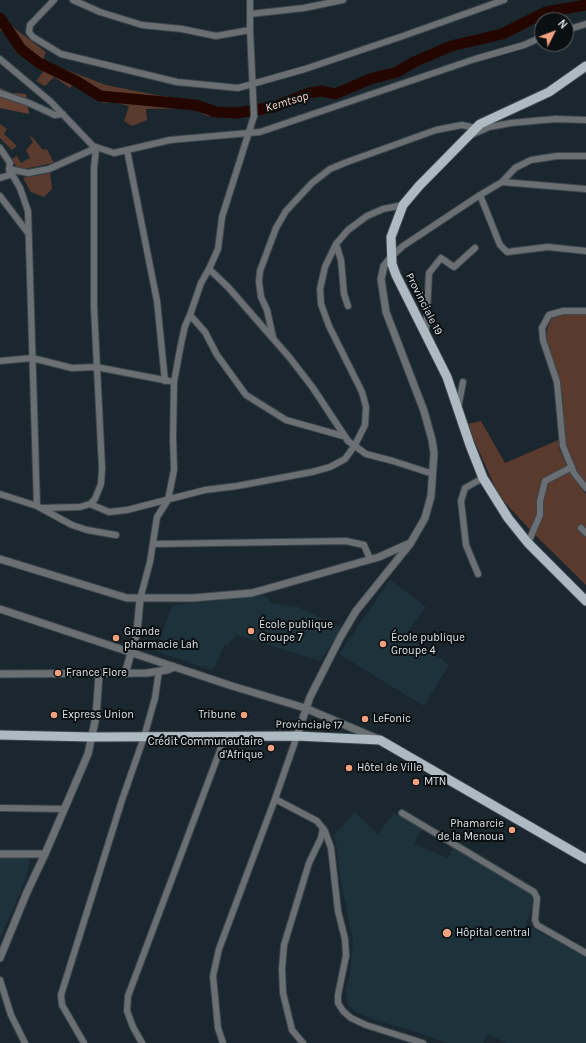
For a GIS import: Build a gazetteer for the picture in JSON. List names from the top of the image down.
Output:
{
  "streets": {
    "main road": ["Provinciale 19", "Provinciale 17"]
  },
  "water": ["Kemtsop"],
  "places": [
    "École publique Groupe 7",
    "Grande pharmacie Lah",
    "École publique Groupe 4",
    "France Flore",
    "Express Union",
    "Tribune",
    "LeFonic",
    "Crédit Communautaire d'Afrique",
    "Hôtel de Ville",
    "MTN",
    "Phamarcie de la Menoua",
    "Hôpital central"
  ],
  "north": "top right"
}
